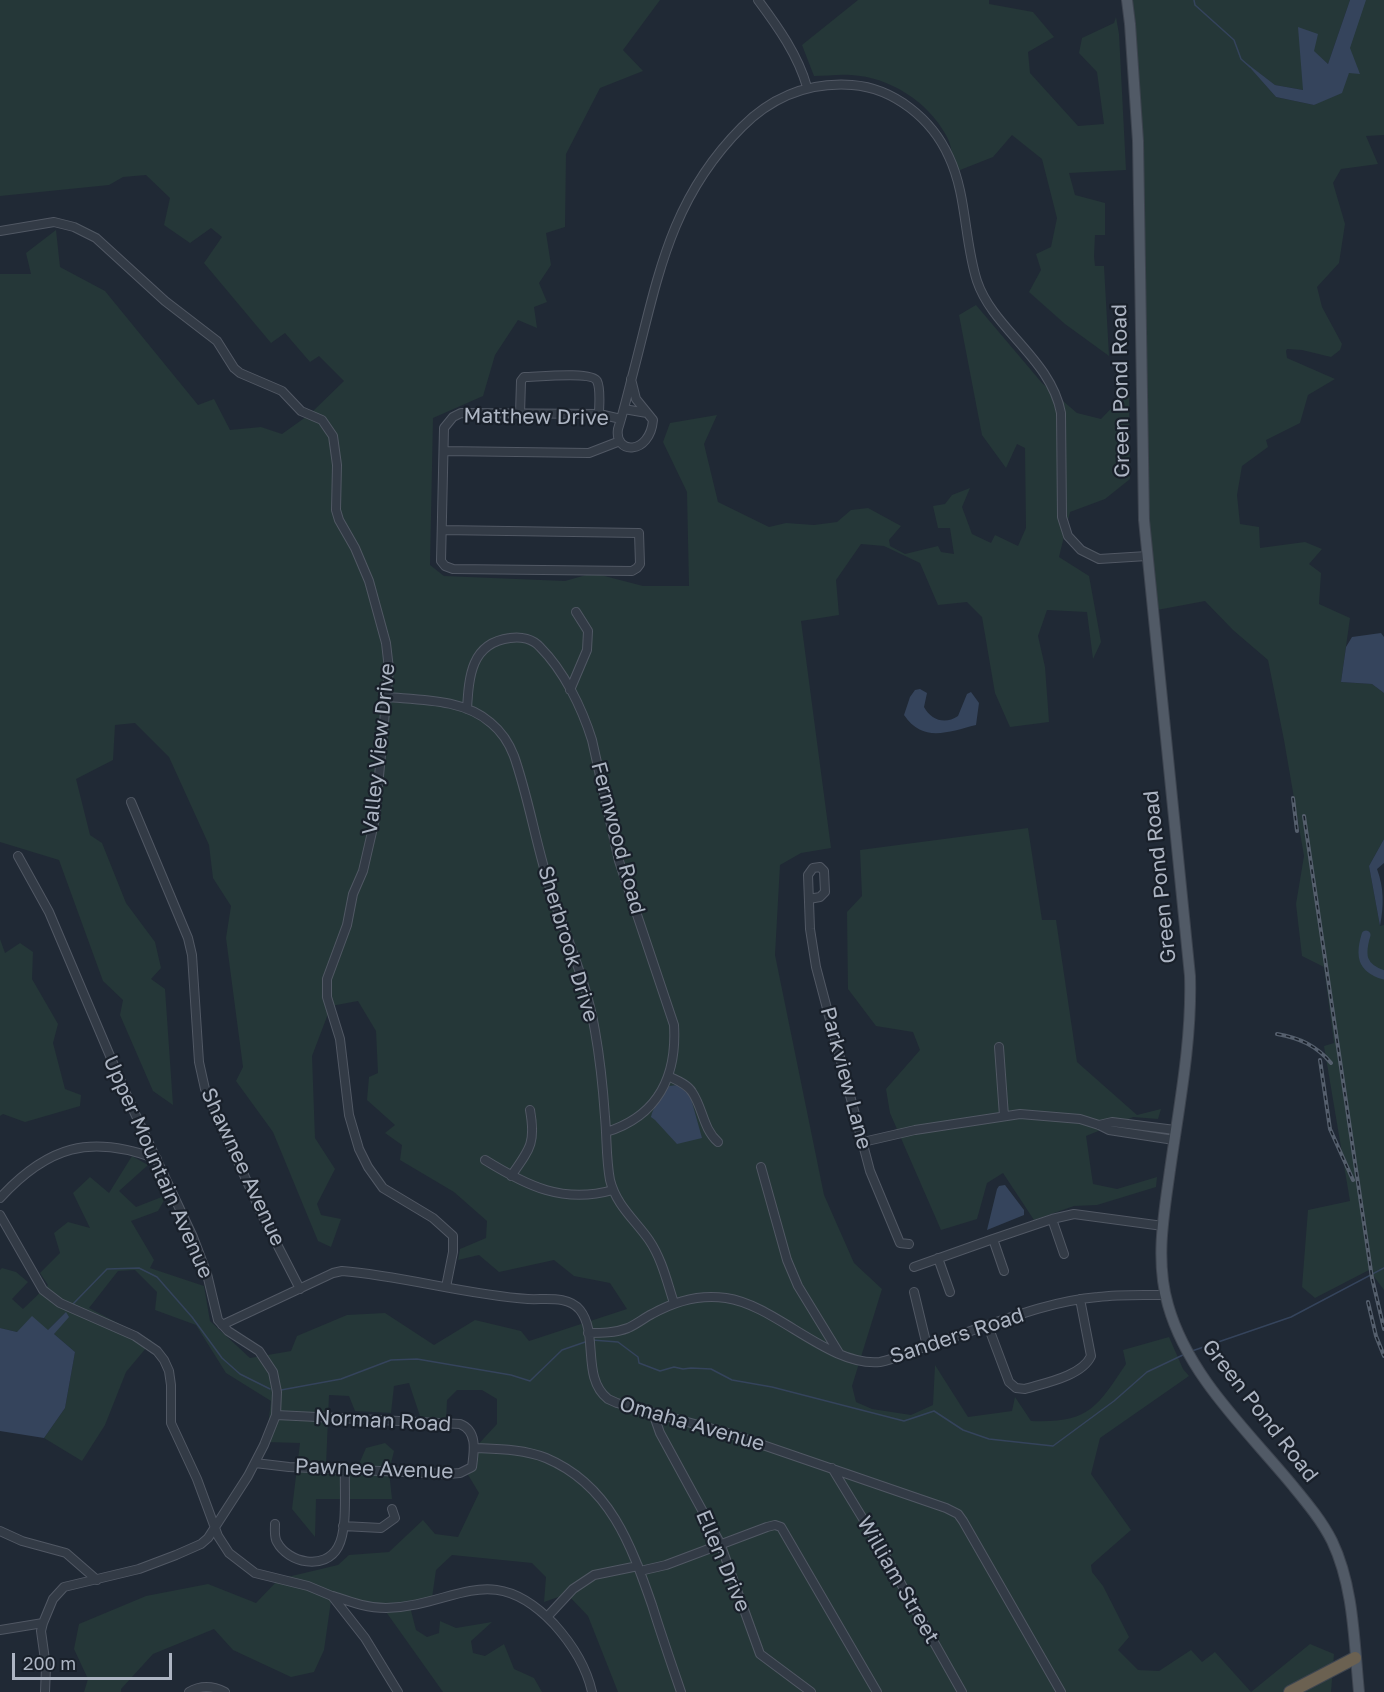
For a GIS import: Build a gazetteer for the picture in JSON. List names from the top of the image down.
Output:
{
  "streets": {
    "main road": ["Green Pond Road"],
    "street": [
      "Matthew Drive",
      "Valley View Drive",
      "Fernwood Road",
      "Sherbrook Drive",
      "Parkview Lane",
      "Upper Mountain Avenue",
      "Shawnee Avenue",
      "Sanders Road",
      "Norman Road",
      "Omaha Avenue",
      "Pawnee Avenue",
      "Ellen Drive",
      "William Street"
    ]
  },
  "crossings": [
    ["Green Pond Road", "Sanders Road"],
    ["Valley View Drive", "Sherbrook Drive"],
    ["Valley View Drive", "Omaha Avenue"],
    ["Fernwood Road", "Sherbrook Drive"],
    ["Sherbrook Drive", "Sanders Road"],
    ["Upper Mountain Avenue", "Omaha Avenue"],
    ["Shawnee Avenue", "Omaha Avenue"],
    ["Sanders Road", "Omaha Avenue"],
    ["Norman Road", "Pawnee Avenue"],
    ["Omaha Avenue", "Ellen Drive"],
    ["Omaha Avenue", "William Street"]
  ],
  "scale_bar": "200 m"
}
